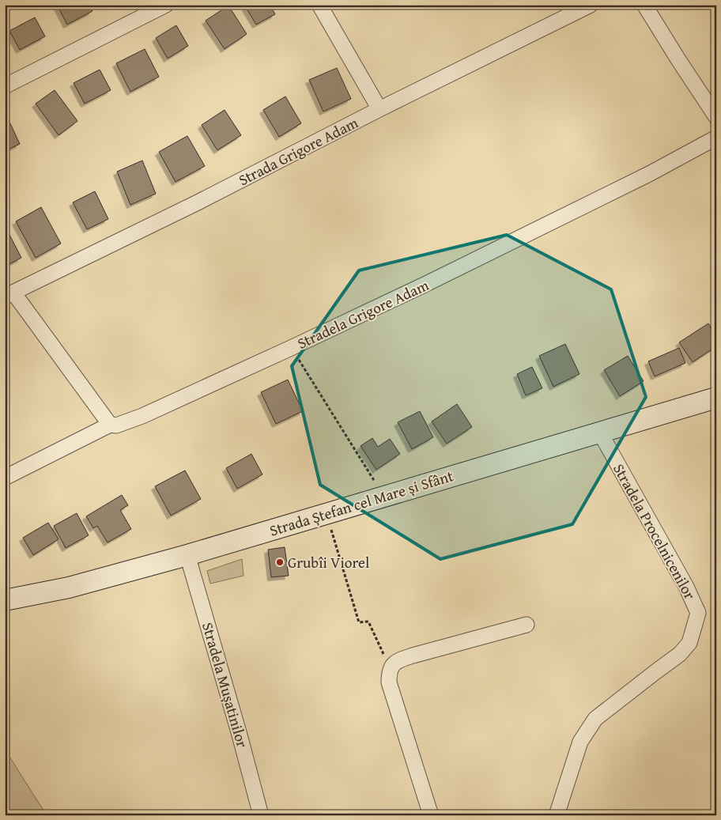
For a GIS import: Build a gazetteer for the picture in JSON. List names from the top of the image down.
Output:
{
  "streets": {
    "main road": ["Strada Ștefan cel Mare și Sfânt"],
    "street": [
      "Strada Grigore Adam",
      "Stradela Grigore Adam",
      "Stradela Procelnicenilor",
      "Stradela Mușatinilor"
    ]
  },
  "crossings": [
    ["Strada Ștefan cel Mare și Sfânt", "Stradela Procelnicenilor"],
    ["Strada Ștefan cel Mare și Sfânt", "Stradela Mușatinilor"]
  ],
  "places": ["Grubîi Viorel"]
}
